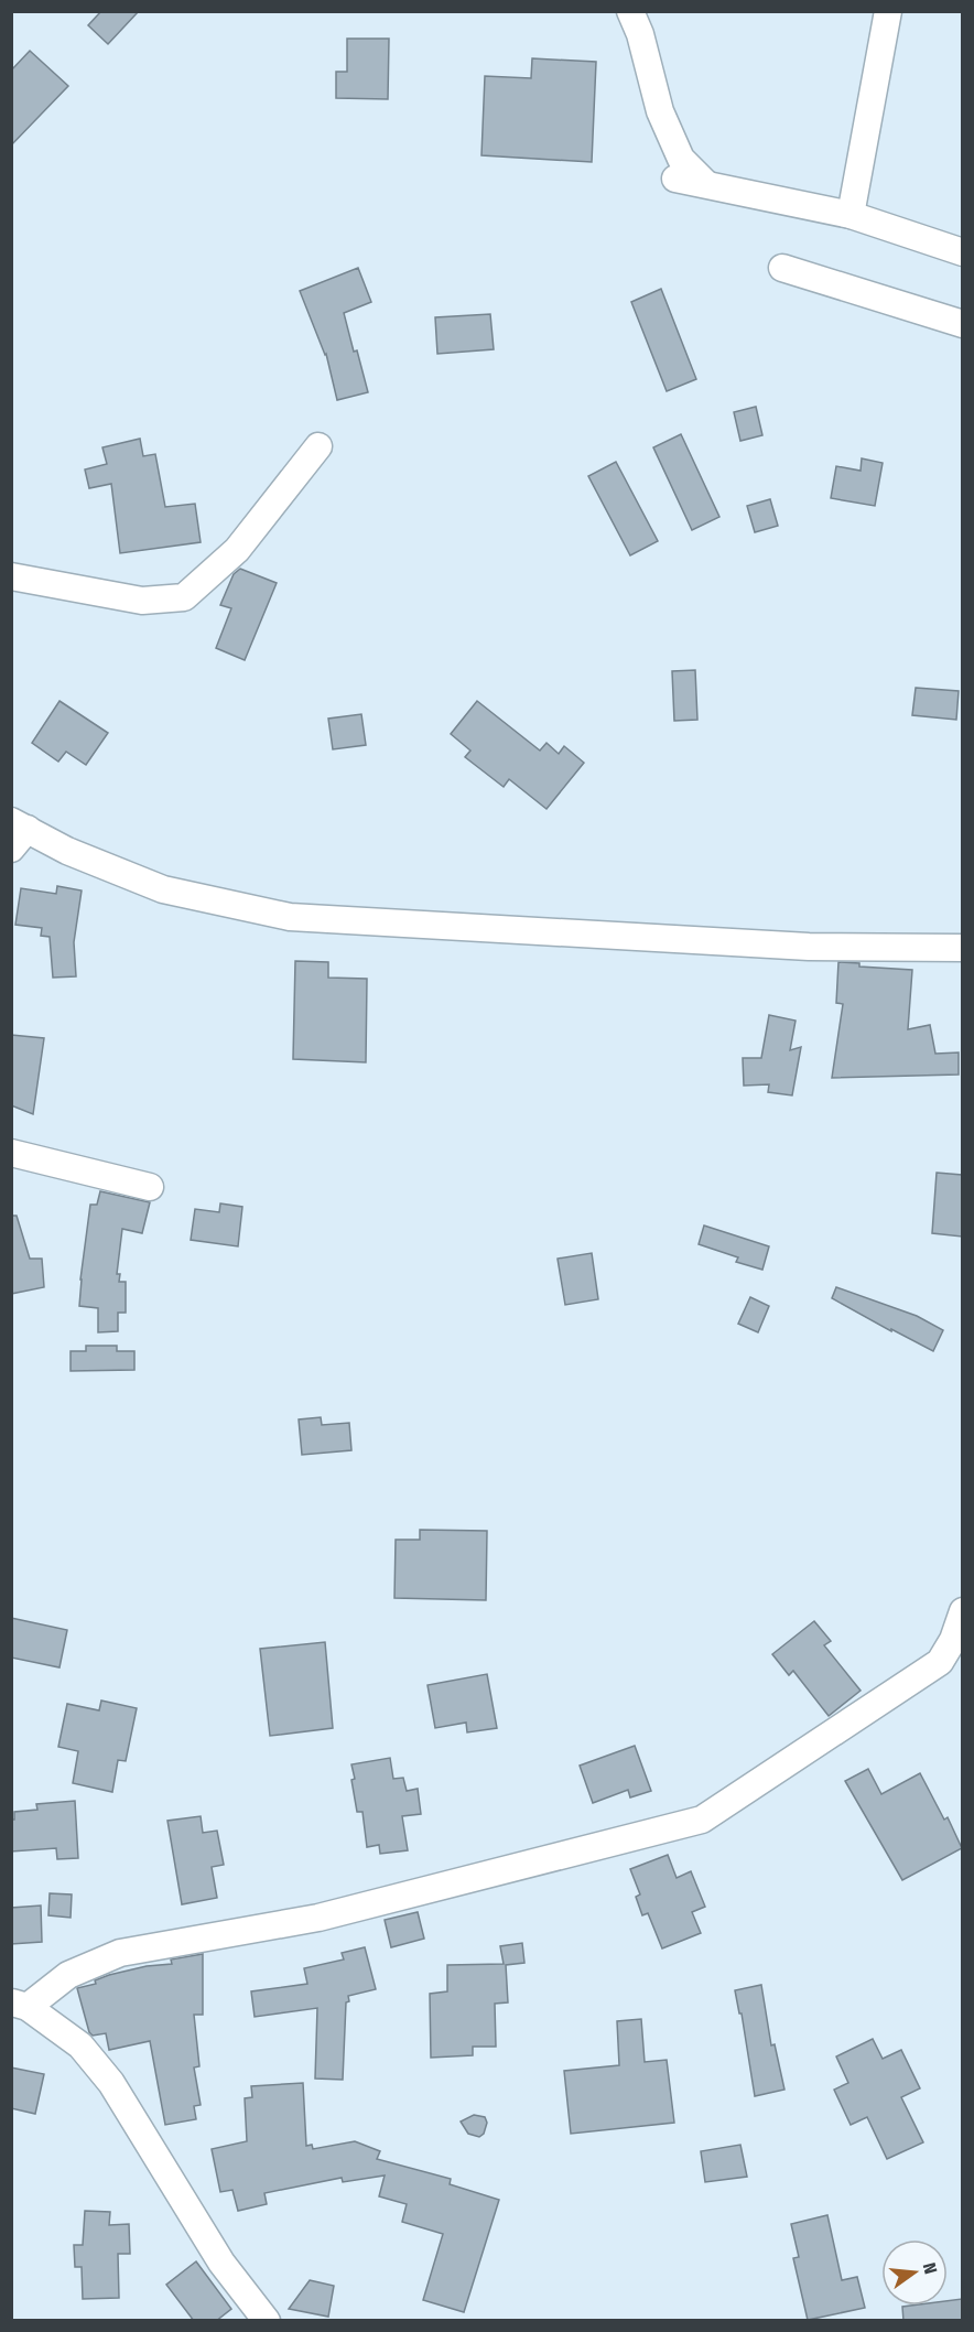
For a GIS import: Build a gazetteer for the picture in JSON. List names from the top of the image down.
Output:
{
  "north": "right"
}
